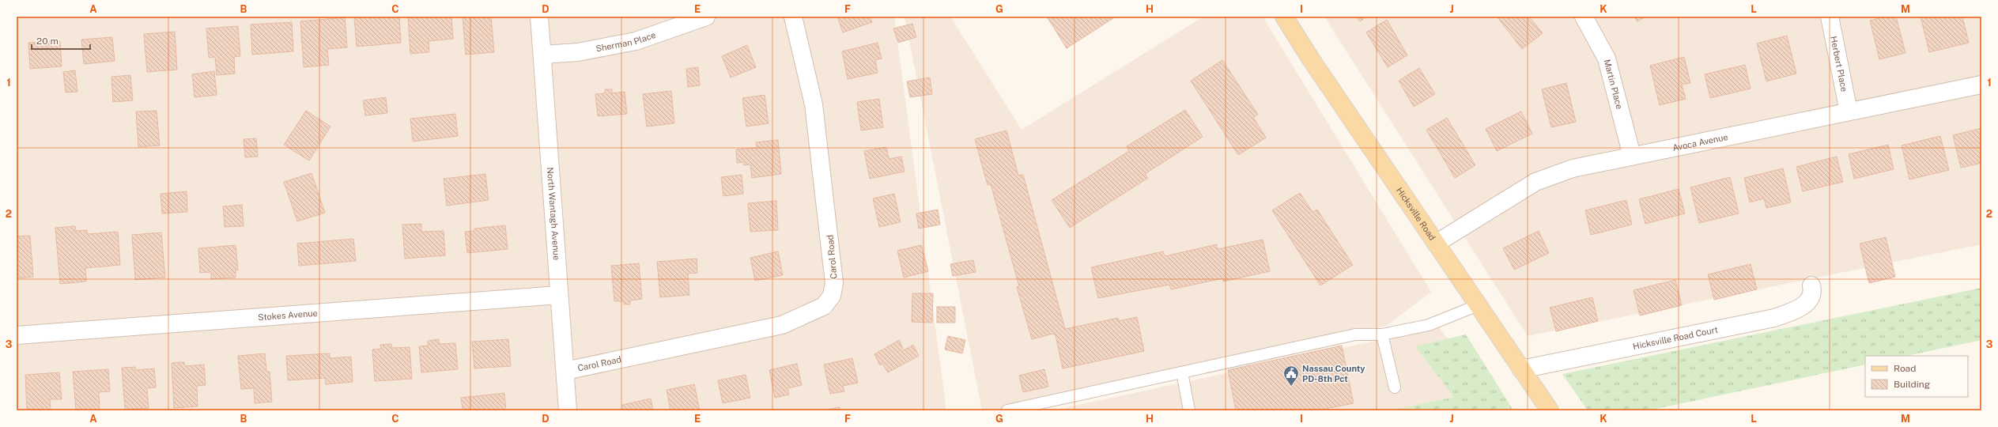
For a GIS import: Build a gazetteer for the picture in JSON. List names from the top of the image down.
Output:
{
  "streets": {
    "main road": ["Hicksville Road"],
    "street": [
      "Sherman Place",
      "Herbert Place",
      "Martin Place",
      "Avoca Avenue",
      "North Wantagh Avenue",
      "Carol Road",
      "Stokes Avenue",
      "Hicksville Road Court"
    ]
  },
  "crossings": [
    ["Sherman Place", "North Wantagh Avenue"],
    ["Herbert Place", "Avoca Avenue"],
    ["Martin Place", "Avoca Avenue"],
    ["Avoca Avenue", "Hicksville Road"],
    ["North Wantagh Avenue", "Carol Road"],
    ["North Wantagh Avenue", "Stokes Avenue"],
    ["Hicksville Road", "Hicksville Road Court"]
  ],
  "places": {
    "public building": ["Nassau County PD-8th Pct"]
  },
  "legend": ["Road", "Building"],
  "scale_bar": "20 m",
  "grid": {
    "columns": [
      "A",
      "B",
      "C",
      "D",
      "E",
      "F",
      "G",
      "H",
      "I",
      "J",
      "K",
      "L",
      "M"
    ],
    "rows": ["1", "2", "3"]
  }
}
